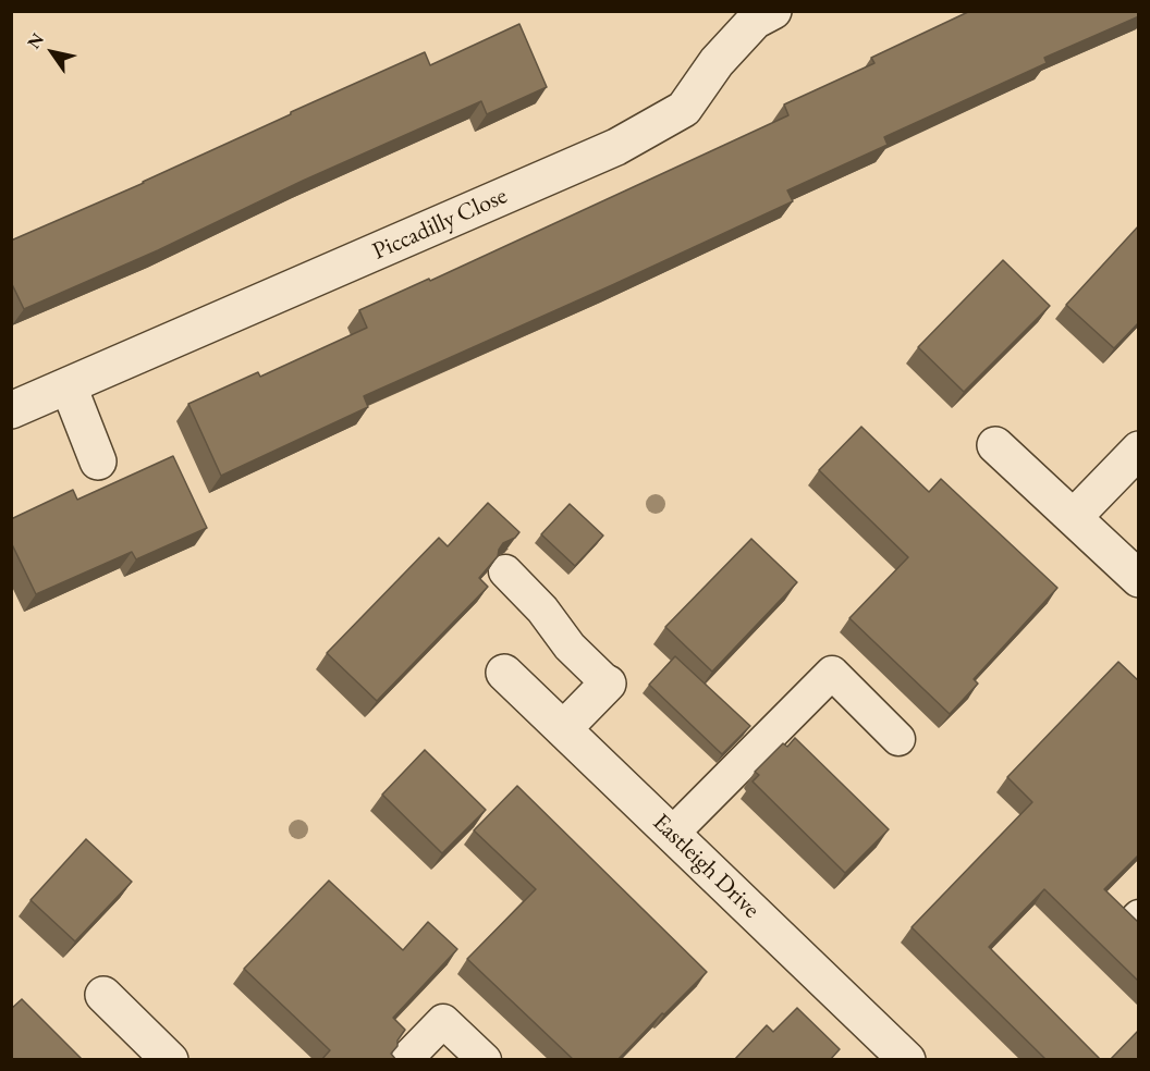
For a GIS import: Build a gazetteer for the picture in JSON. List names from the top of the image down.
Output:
{
  "streets": {
    "street": ["Piccadilly Close", "Eastleigh Drive"]
  },
  "north": "top left"
}
